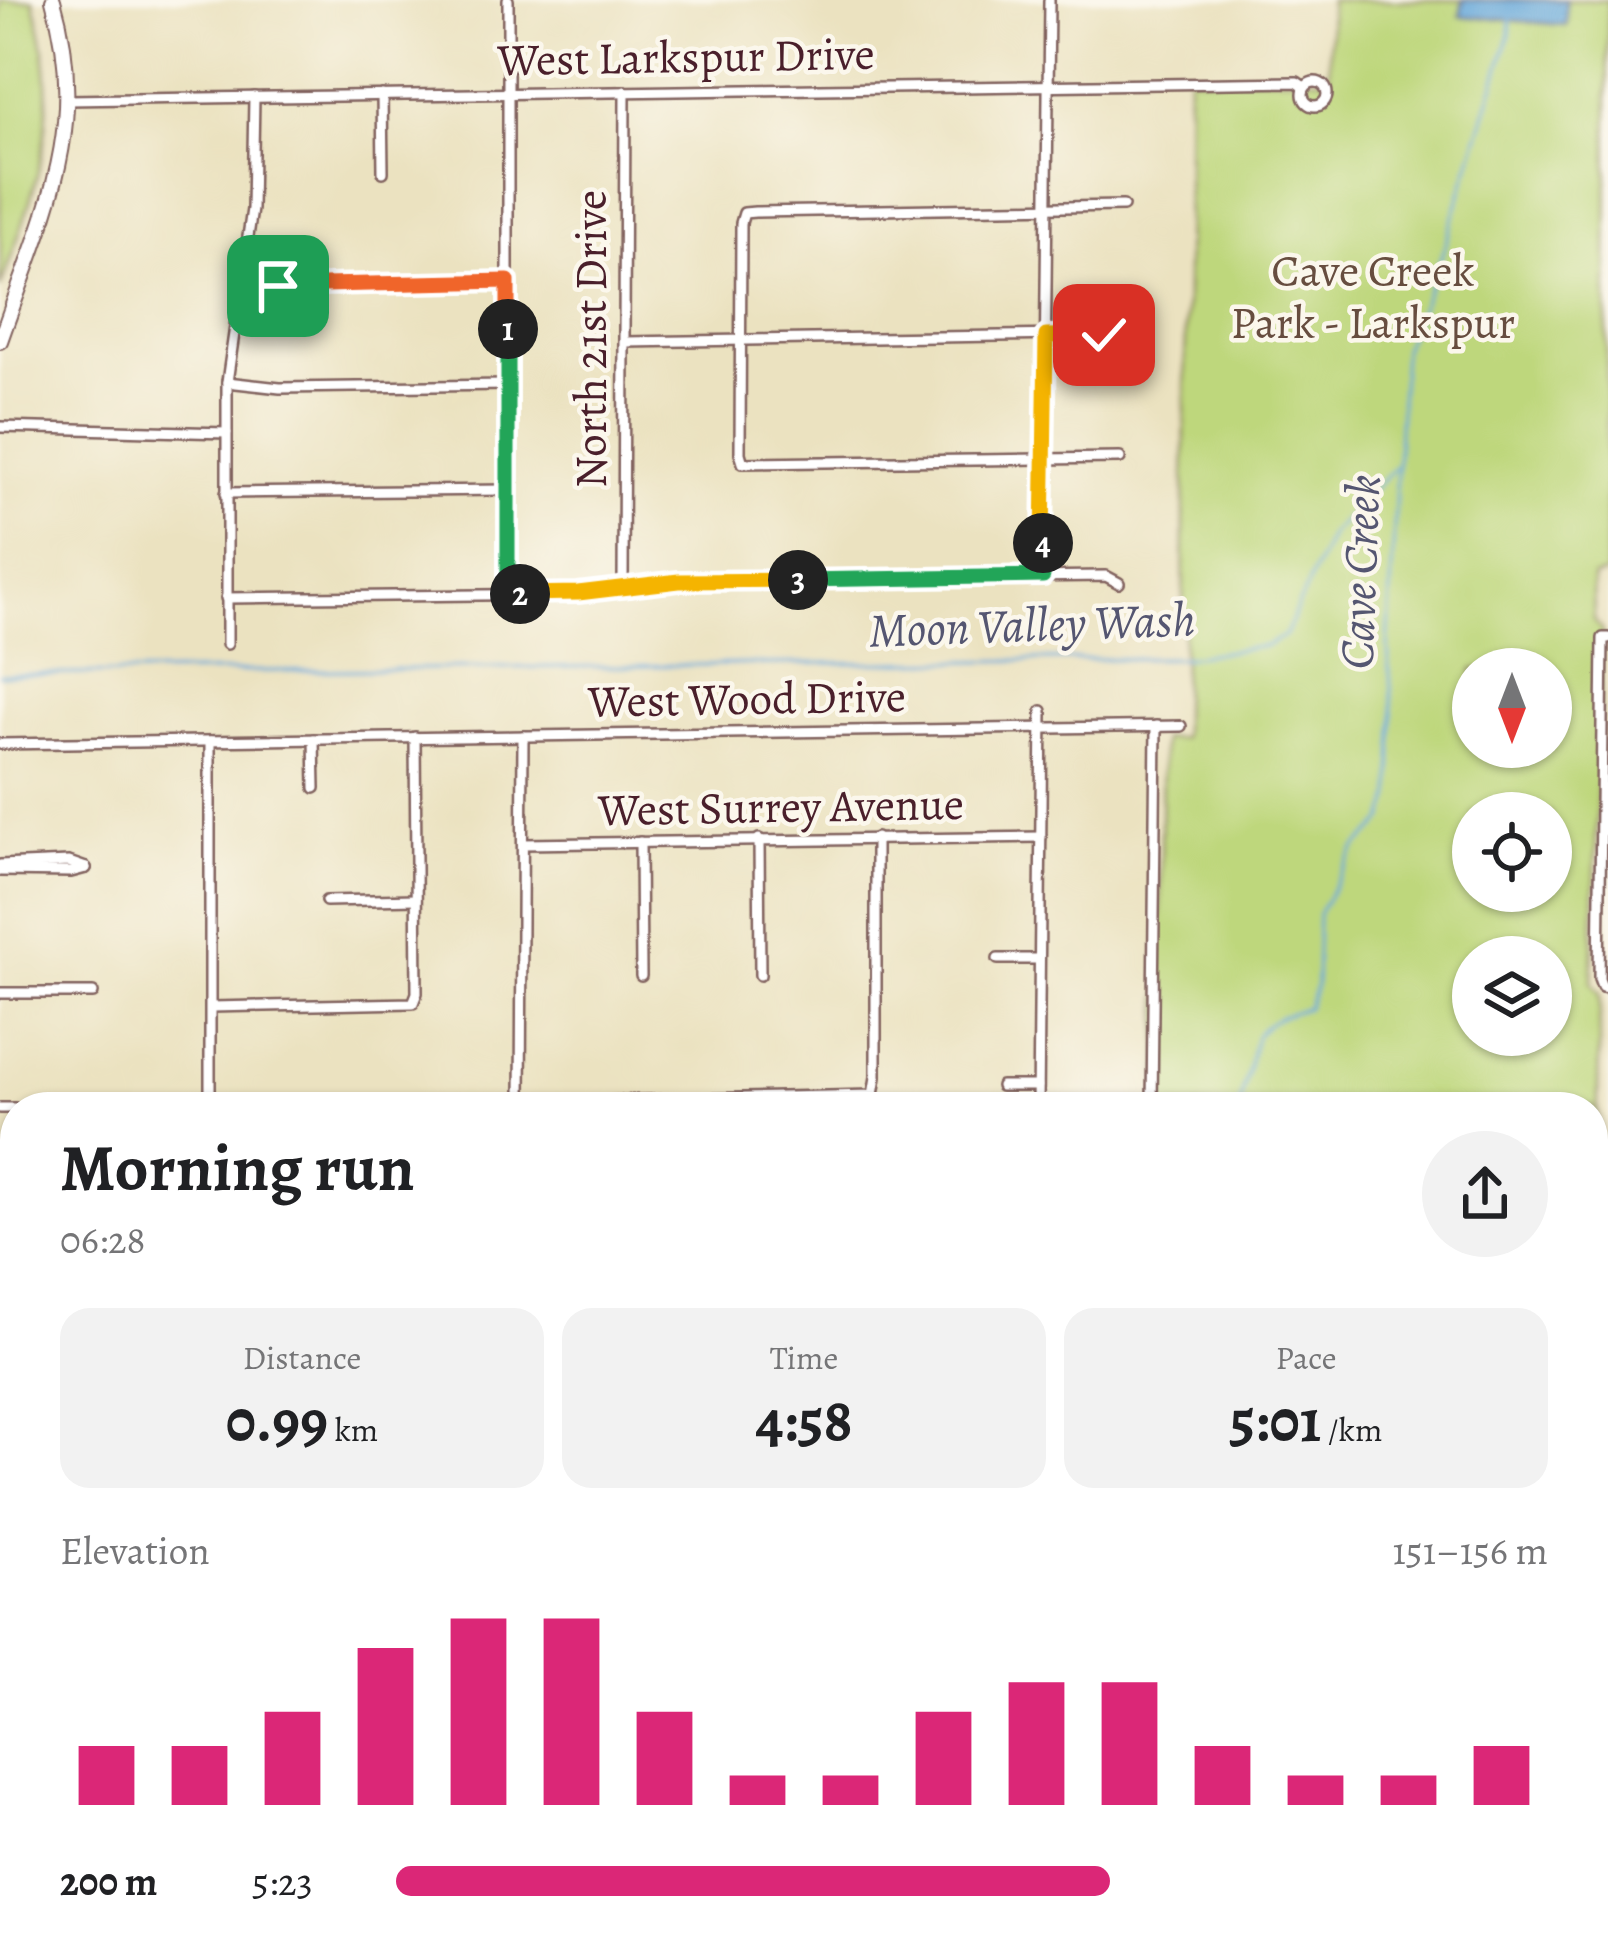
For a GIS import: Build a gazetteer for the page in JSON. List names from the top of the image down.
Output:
{
  "streets": {
    "street": [
      "West Larkspur Drive",
      "North 21st Drive",
      "West Wood Drive",
      "West Surrey Avenue"
    ]
  },
  "crossings": [
    ["West Larkspur Drive", "North 21st Drive"]
  ],
  "water": ["Cave Creek", "Moon Valley Wash"],
  "parks": ["Cave Creek Park - Larkspur"],
  "north": "bottom",
  "page": {
    "pins": [
      "1",
      "4",
      "3",
      "2"
    ],
    "heading": ["Morning run", "06:28"],
    "stats": [
      ["Distance", "0.99 km"],
      ["Time", "4:58"],
      ["Pace", "5:01 /km"]
    ],
    "chart": ["Elevation", "151–156 m"],
    "list": [
      {
        "name": "200 m",
        "note": "5:23"
      }
    ]
  }
}
